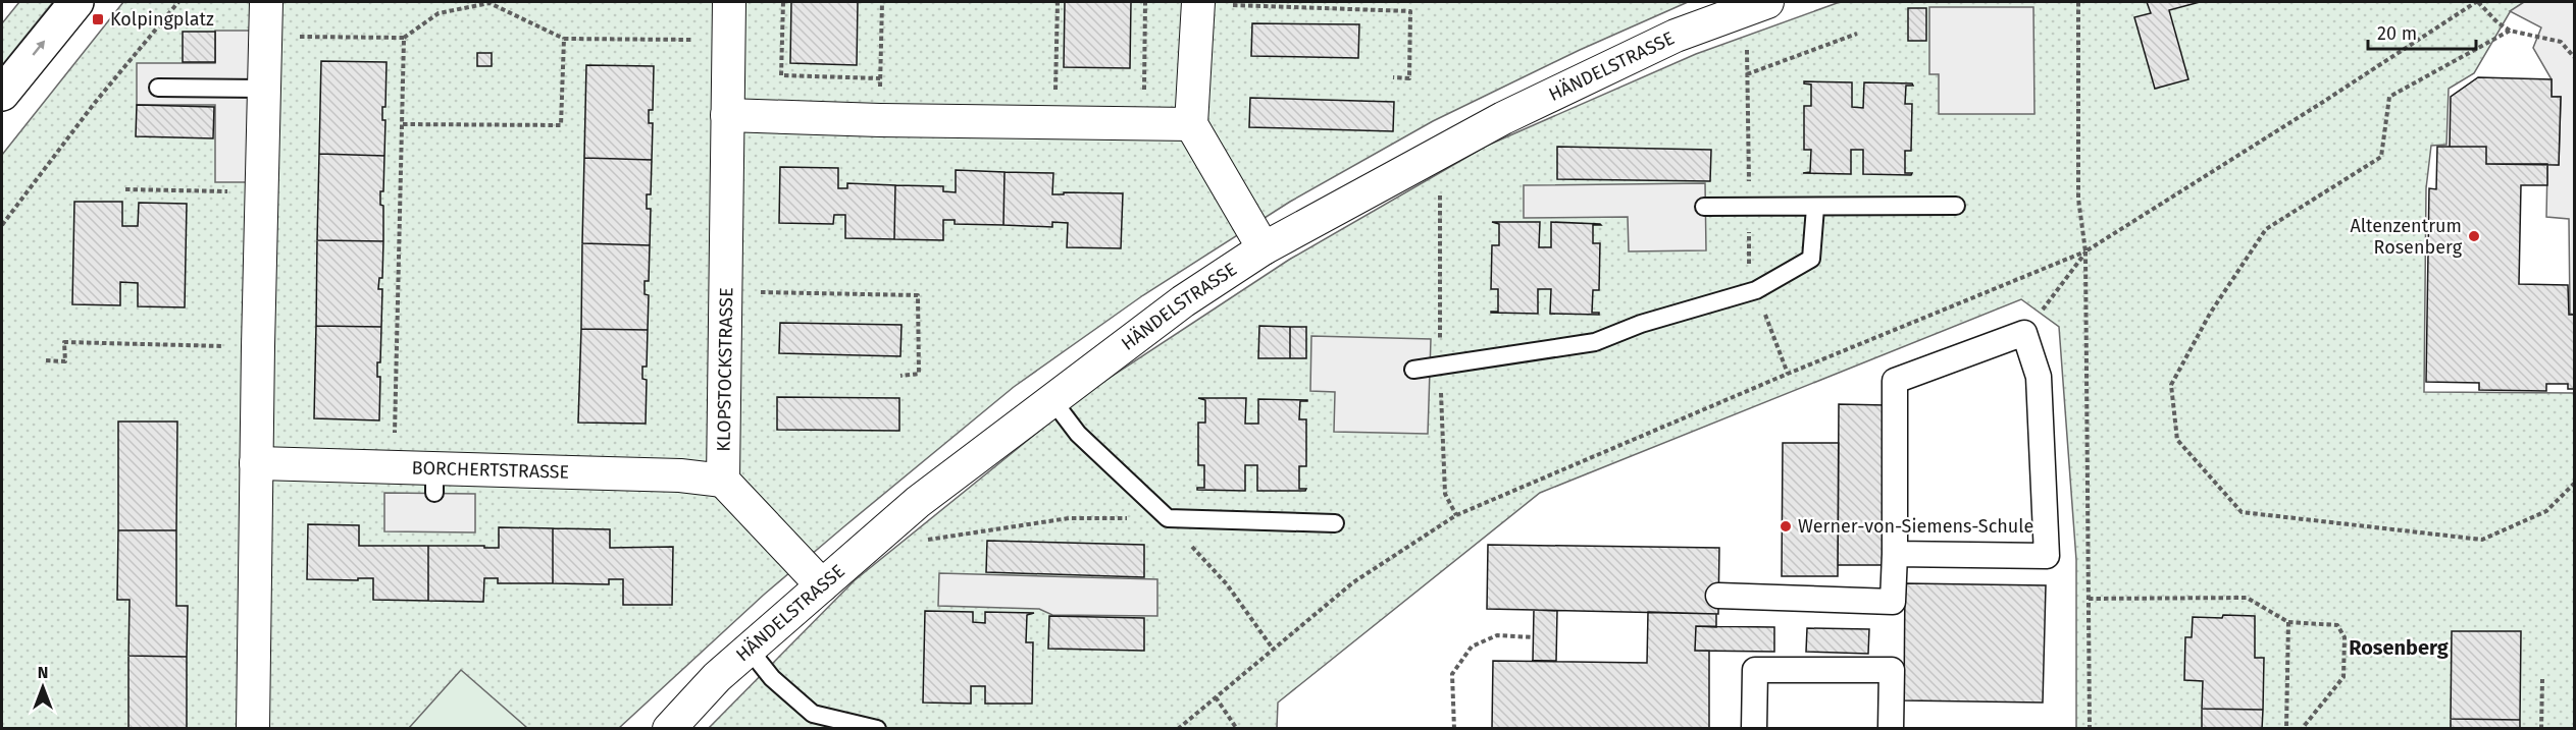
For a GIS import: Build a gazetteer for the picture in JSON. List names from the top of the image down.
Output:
{
  "streets": {
    "street": ["HÄNDELSTRASSE", "KLOPSTOCKSTRASSE", "BORCHERTSTRASSE"]
  },
  "crossings": [
    ["KLOPSTOCKSTRASSE", "BORCHERTSTRASSE"]
  ],
  "districts": ["Rosenberg"],
  "places": {
    "transit": ["Kolpingplatz"],
    "other": ["Altenzentrum Rosenberg", "Werner-von-Siemens-Schule"]
  },
  "scale_bar": "20 m",
  "north": "top"
}
